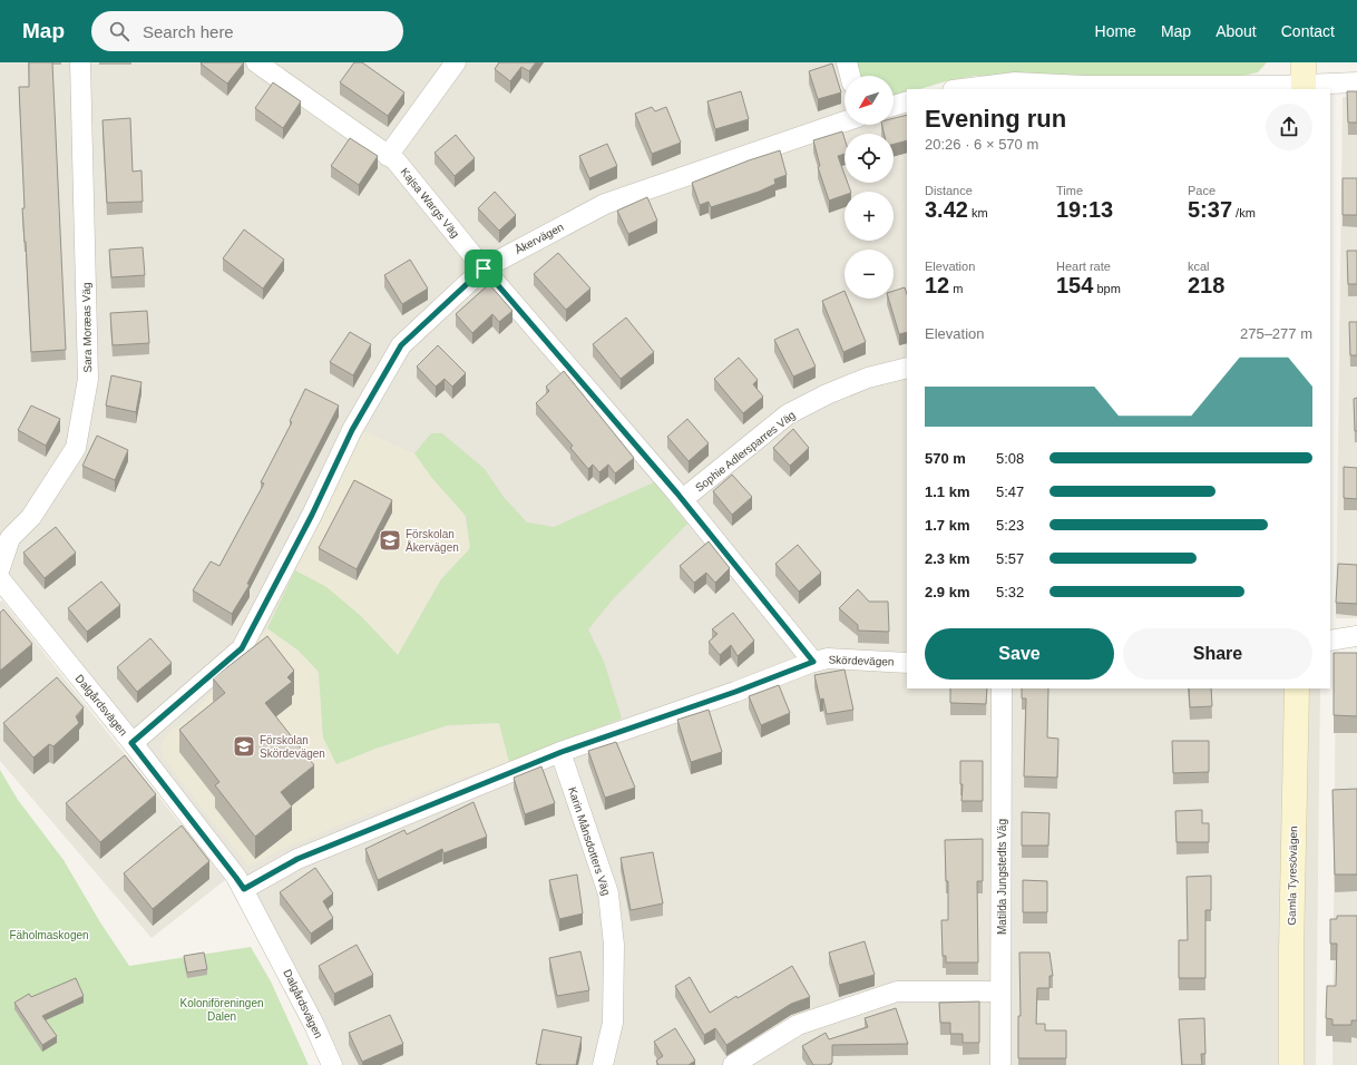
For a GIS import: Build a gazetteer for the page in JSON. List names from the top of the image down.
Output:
{
  "streets": {
    "street": [
      "Kajsa Wargs Väg",
      "Åkervägen",
      "Sara Moræas Väg",
      "Sophie Adlersparres Väg",
      "Skördevägen",
      "Dalgårdsvägen",
      "Karin Månsdotters Väg",
      "Gamla Tyresövägen",
      "Matilda Jungstedts Väg"
    ]
  },
  "crossings": [
    ["Kajsa Wargs Väg", "Åkervägen"],
    ["Kajsa Wargs Väg", "Sophie Adlersparres Väg"],
    ["Kajsa Wargs Väg", "Skördevägen"],
    ["Åkervägen", "Dalgårdsvägen"],
    ["Skördevägen", "Dalgårdsvägen"],
    ["Skördevägen", "Karin Månsdotters Väg"]
  ],
  "parks": ["Fäholmaskogen", "Koloniföreningen Dalen"],
  "places": {
    "school or university": ["Förskolan Åkervägen", "Förskolan Skördevägen"]
  },
  "north": "bottom left",
  "page": {
    "header": "Map",
    "search": "Search here",
    "nav": [
      "Home",
      "Map",
      "About",
      "Contact"
    ],
    "map_buttons": ["+", "−"],
    "heading": ["Evening run", "20:26 · 6 × 570 m"],
    "stats": [
      ["Distance", "3.42 km"],
      ["Time", "19:13"],
      ["Pace", "5:37 /km"],
      ["Elevation", "12 m"],
      ["Heart rate", "154 bpm"],
      ["kcal", "218"]
    ],
    "chart": ["Elevation", "275–277 m"],
    "list": [
      {
        "name": "570 m",
        "note": "5:08"
      },
      {
        "name": "1.1 km",
        "note": "5:47"
      },
      {
        "name": "1.7 km",
        "note": "5:23"
      },
      {
        "name": "2.3 km",
        "note": "5:57"
      },
      {
        "name": "2.9 km",
        "note": "5:32"
      }
    ],
    "buttons": ["Save", "Share"]
  }
}
